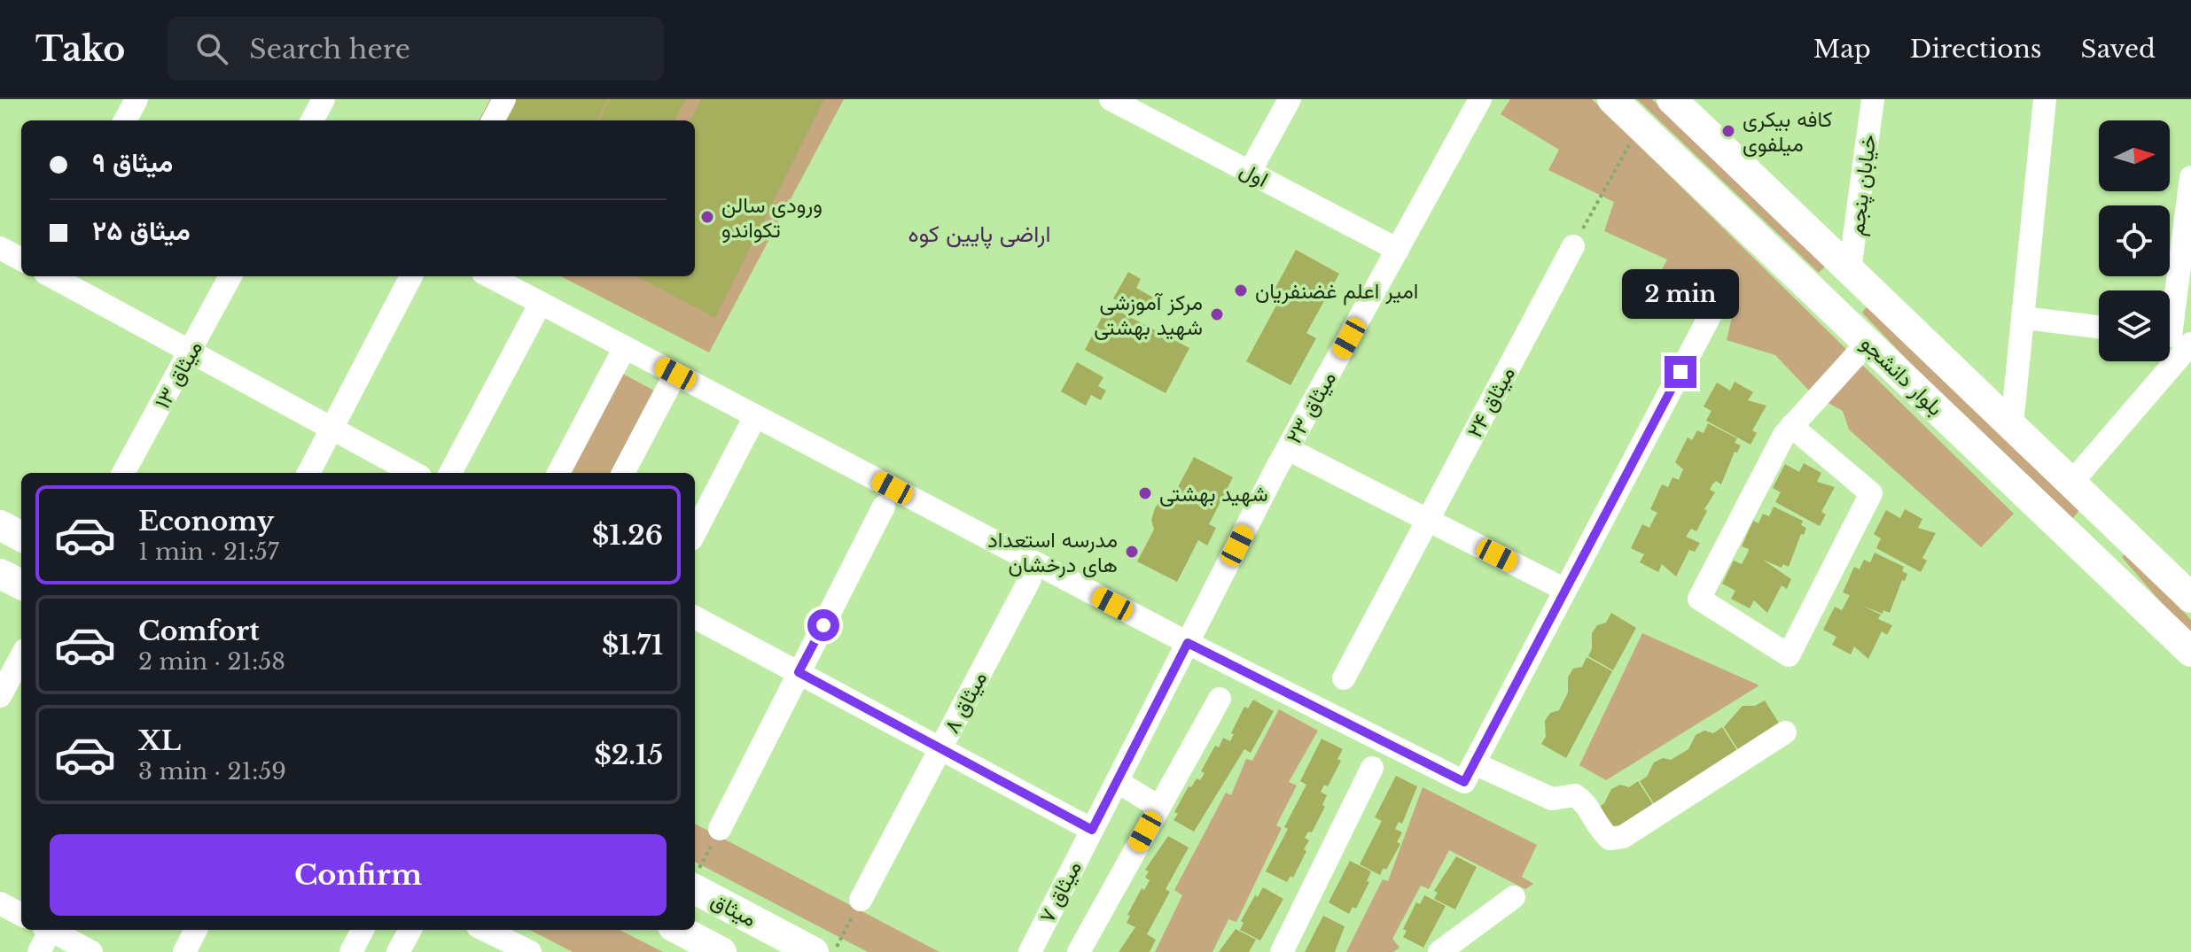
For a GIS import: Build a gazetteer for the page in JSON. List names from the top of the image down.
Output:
{
  "streets": {
    "main road": ["بلوار دانشجو", "میثاق"],
    "street": [
      "اول",
      "خیابان پنجم",
      "میثاق ۱۳",
      "میثاق ۲۴",
      "میثاق ۲۳",
      "میثاق ۸",
      "میثاق ۷"
    ]
  },
  "crossings": [
    ["اول", "میثاق ۲۳"],
    ["خیابان پنجم", "بلوار دانشجو"],
    ["میثاق ۲۳", "میثاق ۷"]
  ],
  "districts": ["اراضی پایین کوه"],
  "places": [
    "کافه بیکری میلفوی",
    "ورودی سالن تکواندو",
    "امیر اعلم غضنفریان",
    "مرکز آموزشی شهید بهشتی",
    "شهید بهشتی",
    "مدرسه استعداد های درخشان"
  ],
  "north": "right",
  "page": {
    "header": "Tako",
    "search": "Search here",
    "nav": ["Map", "Directions", "Saved"],
    "banner": ["میثاق ۹", "میثاق ۲۵"],
    "bubble": "2 min",
    "list": [
      {
        "name": "Economy",
        "note": "1 min · 21:57",
        "value": "$1.26"
      },
      {
        "name": "Comfort",
        "note": "2 min · 21:58",
        "value": "$1.71"
      },
      {
        "name": "XL",
        "note": "3 min · 21:59",
        "value": "$2.15"
      }
    ],
    "buttons": "Confirm"
  }
}
